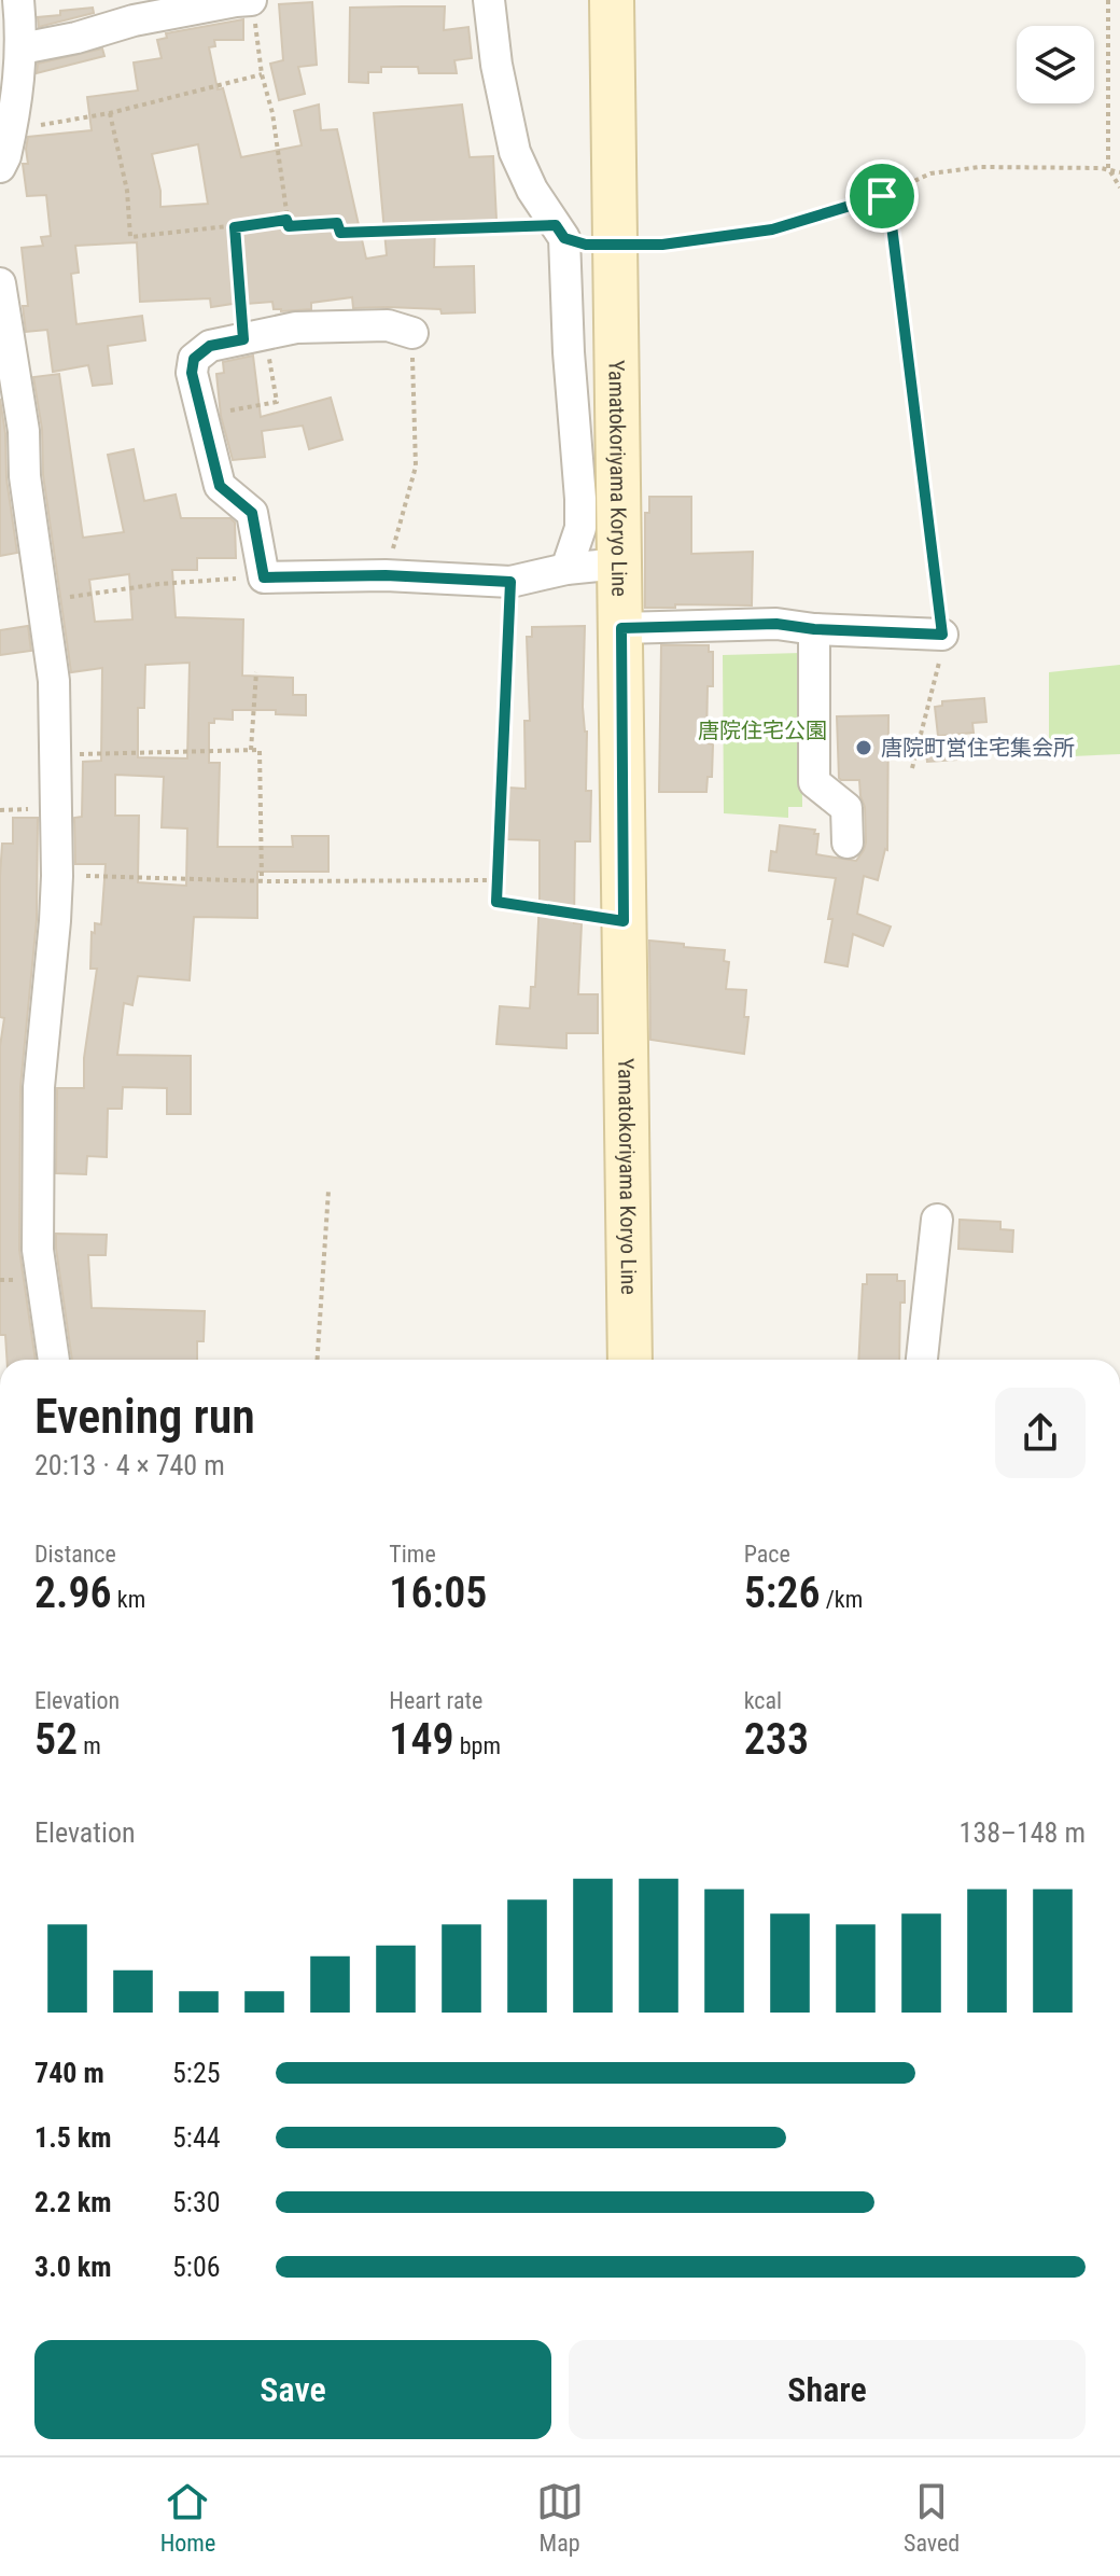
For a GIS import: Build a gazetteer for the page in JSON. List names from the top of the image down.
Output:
{
  "streets": {
    "main road": ["Yamatokoriyama Koryo Line"]
  },
  "parks": ["唐院住宅公園"],
  "places": ["唐院町営住宅集会所"],
  "page": {
    "heading": ["Evening run", "20:13 · 4 × 740 m"],
    "stats": [
      ["Distance", "2.96 km"],
      ["Time", "16:05"],
      ["Pace", "5:26 /km"],
      ["Elevation", "52 m"],
      ["Heart rate", "149 bpm"],
      ["kcal", "233"]
    ],
    "chart": ["Elevation", "138–148 m"],
    "list": [
      {
        "name": "740 m",
        "note": "5:25"
      },
      {
        "name": "1.5 km",
        "note": "5:44"
      },
      {
        "name": "2.2 km",
        "note": "5:30"
      },
      {
        "name": "3.0 km",
        "note": "5:06"
      }
    ],
    "buttons": ["Save", "Share"],
    "tabs": ["Home", "Map", "Saved"]
  }
}
